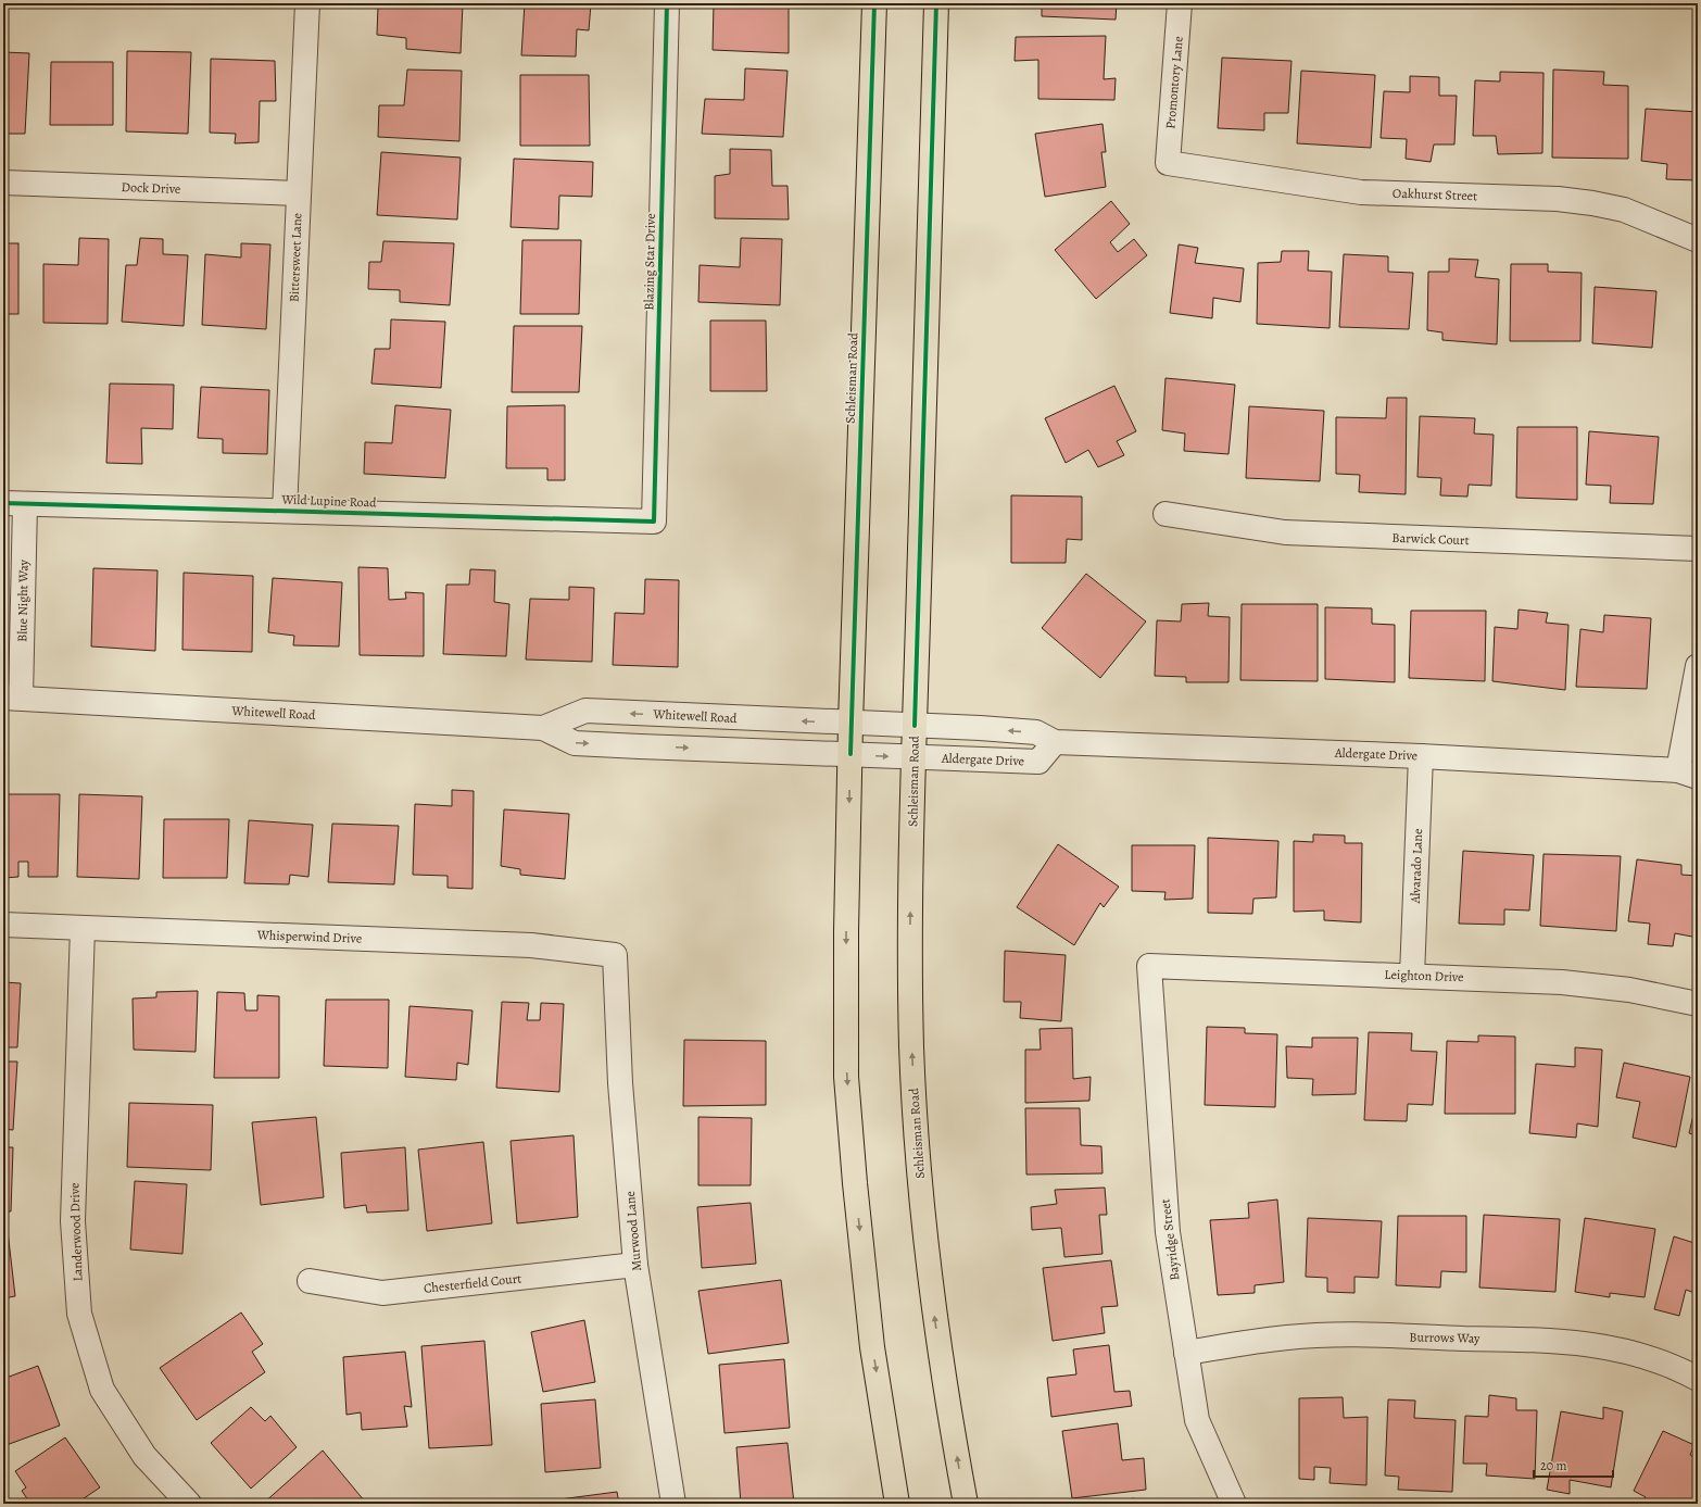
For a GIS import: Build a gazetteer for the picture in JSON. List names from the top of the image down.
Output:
{
  "streets": {
    "main road": ["Schleisman Road"],
    "street": [
      "Promontory Lane",
      "Dock Drive",
      "Oakhurst Street",
      "Bittersweet Lane",
      "Blazing Star Drive",
      "Wild Lupine Road",
      "Barwick Court",
      "Blue Night Way",
      "Whitewell Road",
      "Aldergate Drive",
      "Alvarado Lane",
      "Whisperwind Drive",
      "Leighton Drive",
      "Murwood Lane",
      "Landerwood Drive",
      "Bayridge Street",
      "Chesterfield Court",
      "Burrows Way"
    ]
  },
  "crossings": [
    ["Promontory Lane", "Oakhurst Street"],
    ["Dock Drive", "Bittersweet Lane"],
    ["Bittersweet Lane", "Wild Lupine Road"],
    ["Blazing Star Drive", "Wild Lupine Road"],
    ["Schleisman Road", "Whitewell Road"],
    ["Schleisman Road", "Aldergate Drive"],
    ["Wild Lupine Road", "Blue Night Way"],
    ["Blue Night Way", "Whitewell Road"],
    ["Whitewell Road", "Aldergate Drive"],
    ["Aldergate Drive", "Alvarado Lane"],
    ["Alvarado Lane", "Leighton Drive"],
    ["Whisperwind Drive", "Murwood Lane"],
    ["Whisperwind Drive", "Landerwood Drive"],
    ["Leighton Drive", "Bayridge Street"],
    ["Murwood Lane", "Chesterfield Court"],
    ["Bayridge Street", "Burrows Way"]
  ],
  "scale_bar": "20 m"
}
